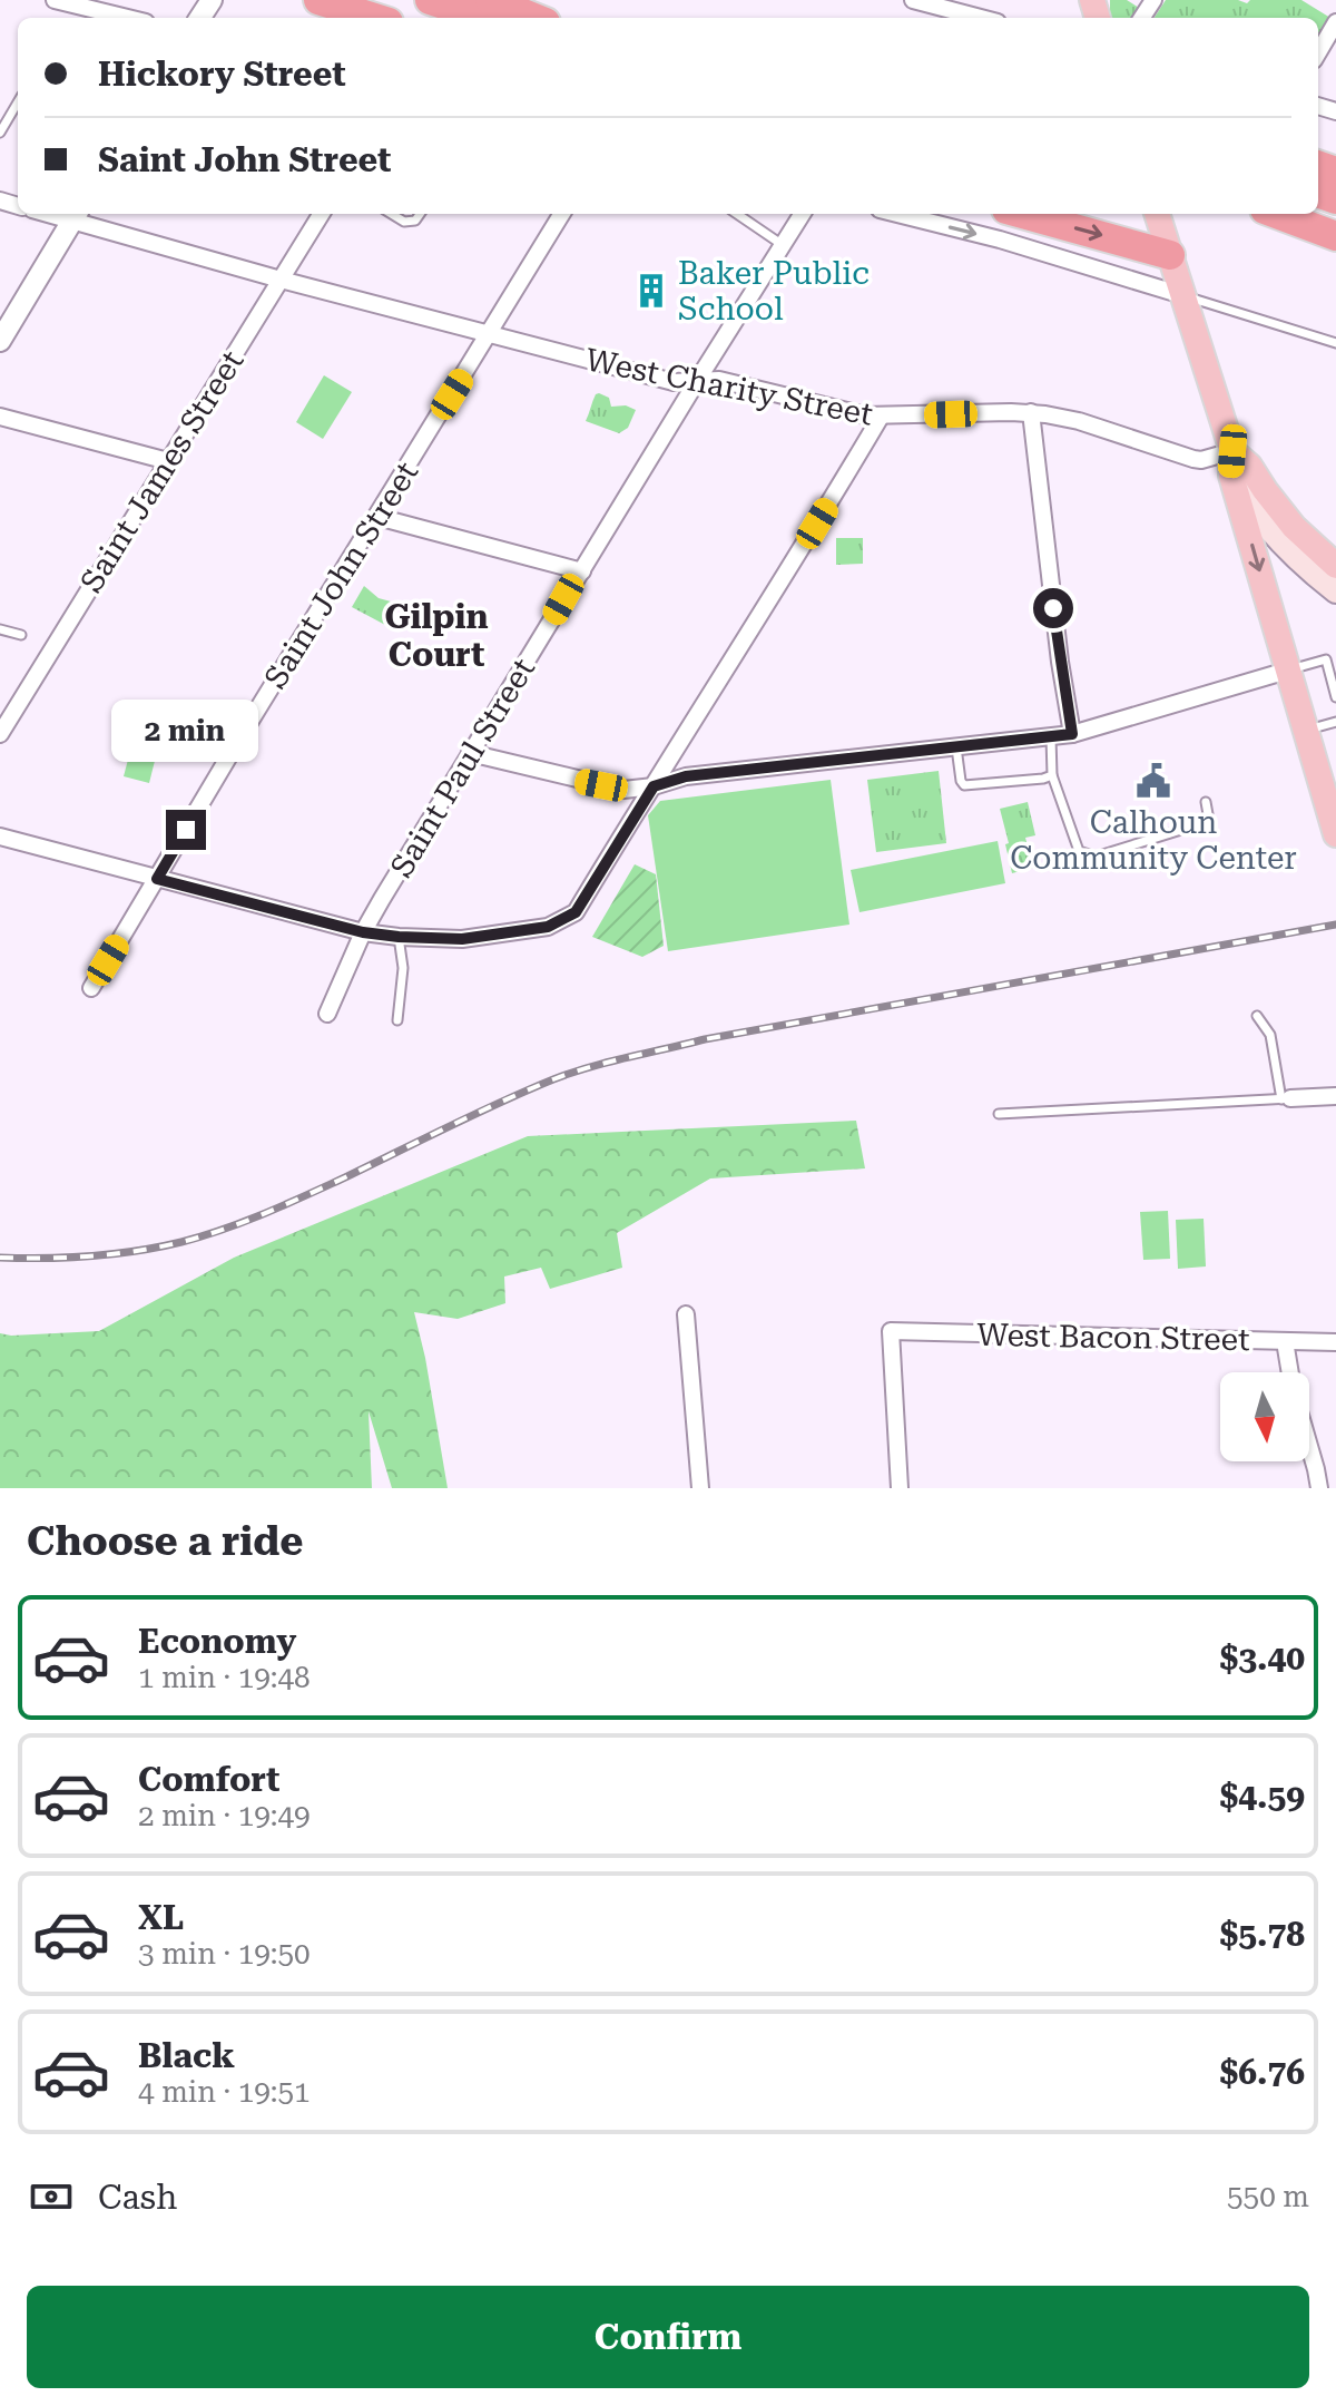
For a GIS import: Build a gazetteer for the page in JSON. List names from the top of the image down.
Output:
{
  "streets": {
    "street": [
      "West Charity Street",
      "Saint James Street",
      "Saint John Street",
      "Saint Paul Street",
      "West Bacon Street"
    ]
  },
  "crossings": [
    ["West Charity Street", "Saint James Street"],
    ["West Charity Street", "Saint John Street"],
    ["West Charity Street", "Saint Paul Street"]
  ],
  "districts": ["Gilpin Court"],
  "places": {
    "building": ["Baker Public School"],
    "public building": ["Calhoun Community Center"]
  },
  "north": "bottom",
  "page": {
    "banner": ["Hickory Street", "Saint John Street"],
    "bubble": "2 min",
    "heading": "Choose a ride",
    "list": [
      {
        "name": "Economy",
        "note": "1 min · 19:48",
        "value": "$3.40"
      },
      {
        "name": "Comfort",
        "note": "2 min · 19:49",
        "value": "$4.59"
      },
      {
        "name": "XL",
        "note": "3 min · 19:50",
        "value": "$5.78"
      },
      {
        "name": "Black",
        "note": "4 min · 19:51",
        "value": "$6.76"
      }
    ],
    "pay": ["Cash", "550 m"],
    "buttons": "Confirm"
  }
}
